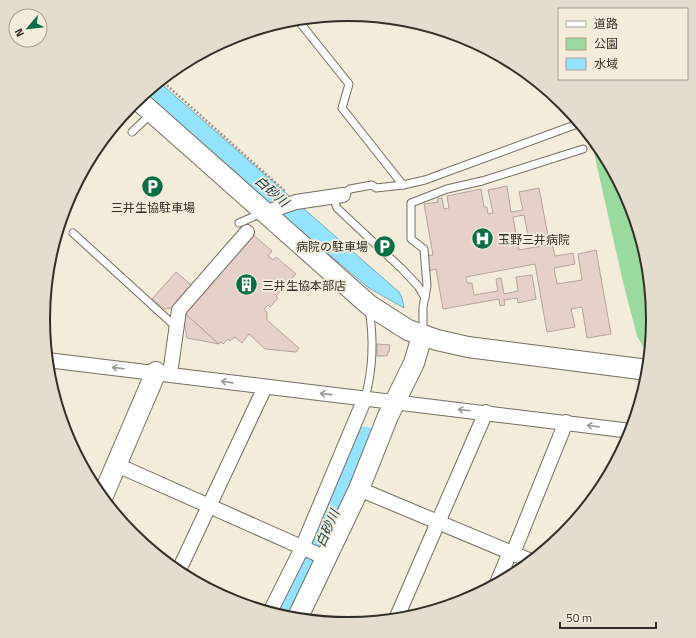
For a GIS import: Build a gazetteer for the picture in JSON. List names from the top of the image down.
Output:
{
  "water": ["白砂川"],
  "places": {
    "parking": ["三井生協駐車場", "病院の駐車場"],
    "hospital": ["玉野三井病院"],
    "building": ["三井生協本部店"]
  },
  "legend": ["道路", "公園", "水域"],
  "scale_bar": "50 m",
  "north": "bottom left"
}
